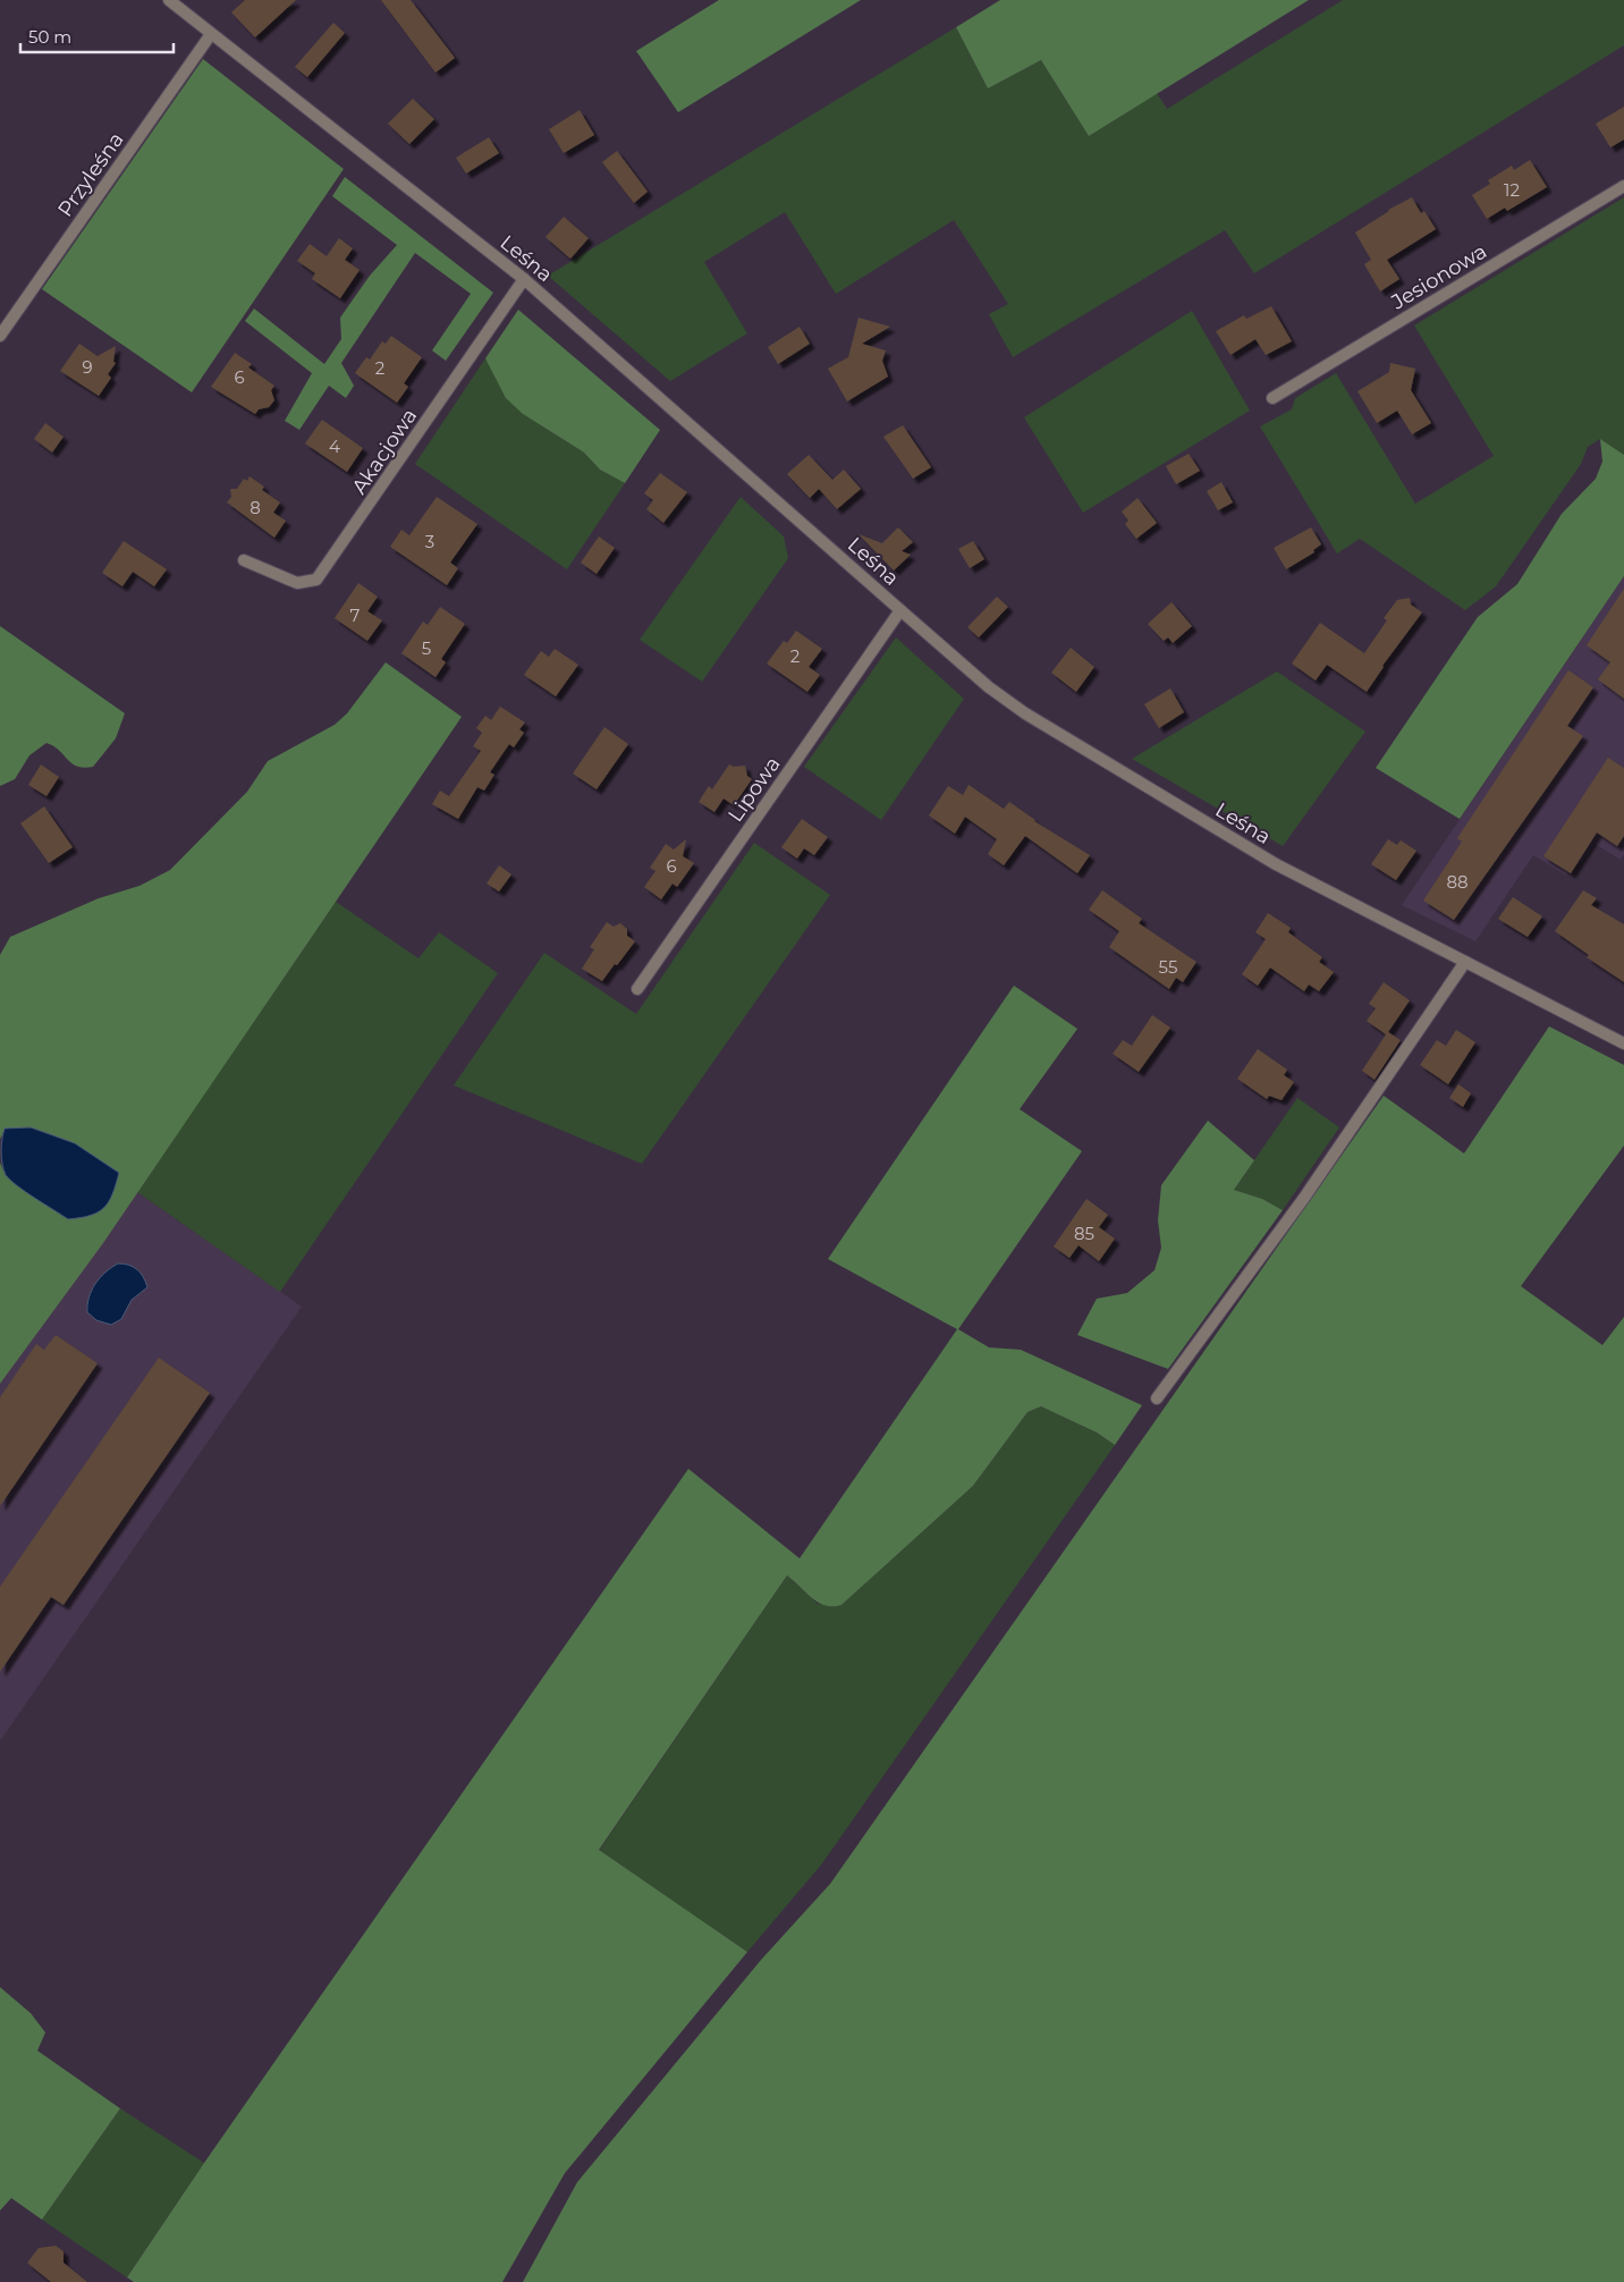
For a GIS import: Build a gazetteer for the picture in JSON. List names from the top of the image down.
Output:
{
  "streets": {
    "street": [
      "Przyleśna",
      "Leśna",
      "Jesionowa",
      "Akacjowa",
      "Lipowa"
    ]
  },
  "crossings": [
    ["Przyleśna", "Leśna"],
    ["Leśna", "Akacjowa"],
    ["Leśna", "Lipowa"]
  ],
  "house_numbers": [
    "12",
    "9",
    "2",
    "6",
    "4",
    "8",
    "3",
    "7",
    "5",
    "2",
    "6",
    "88",
    "55",
    "85"
  ],
  "scale_bar": "50 m"
}
